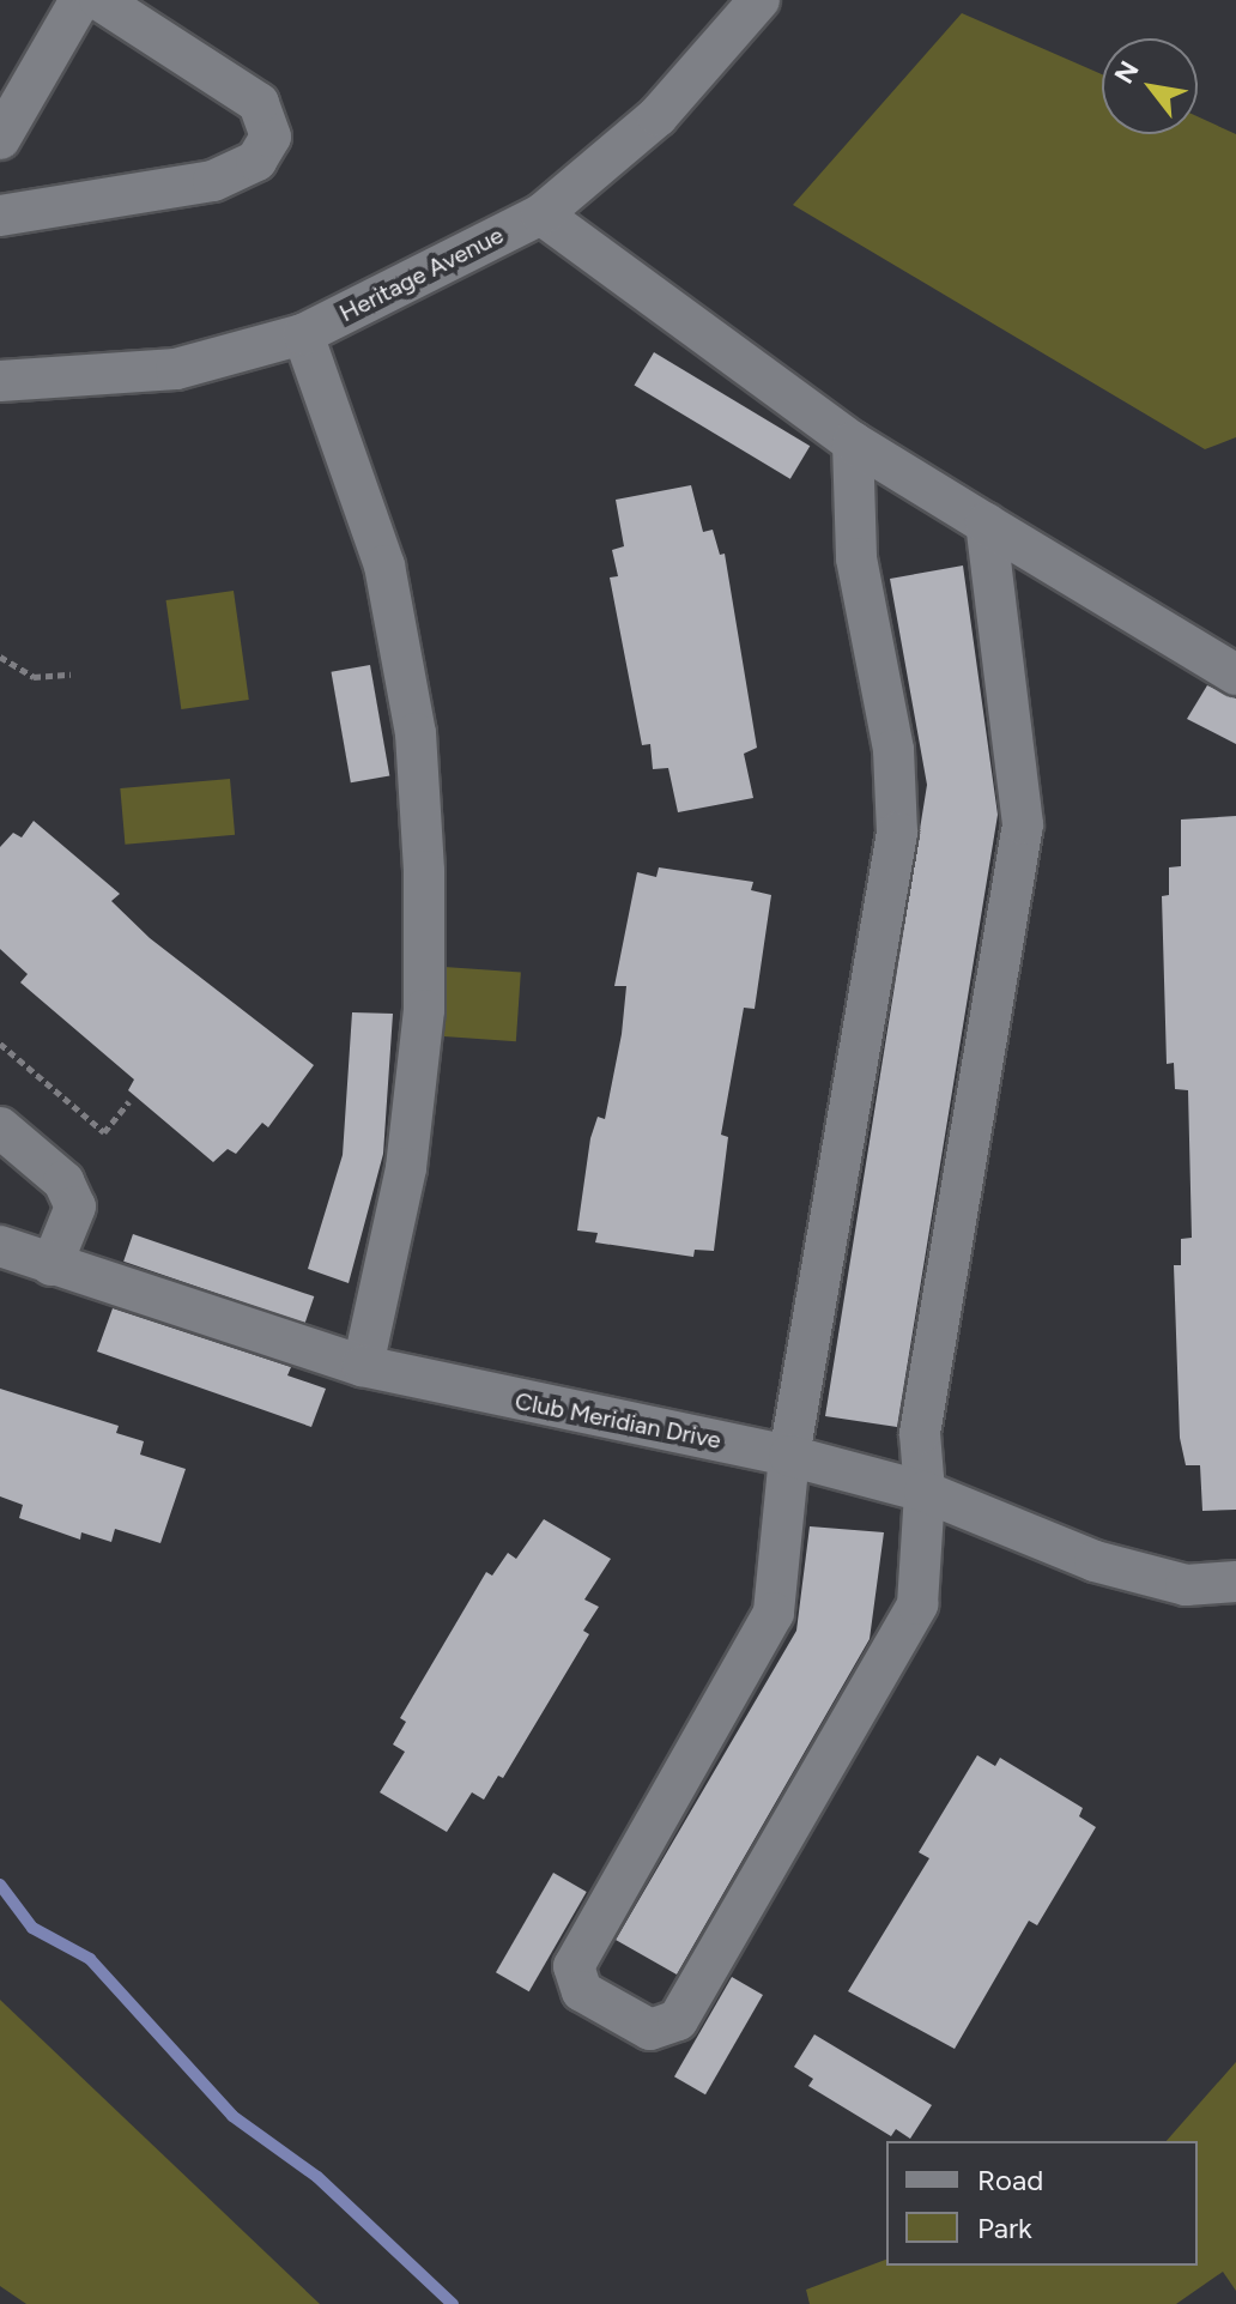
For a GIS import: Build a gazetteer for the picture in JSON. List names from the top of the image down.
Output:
{
  "streets": {
    "street": ["Heritage Avenue", "Club Meridian Drive"]
  },
  "legend": ["Road", "Park"],
  "north": "top left"
}
